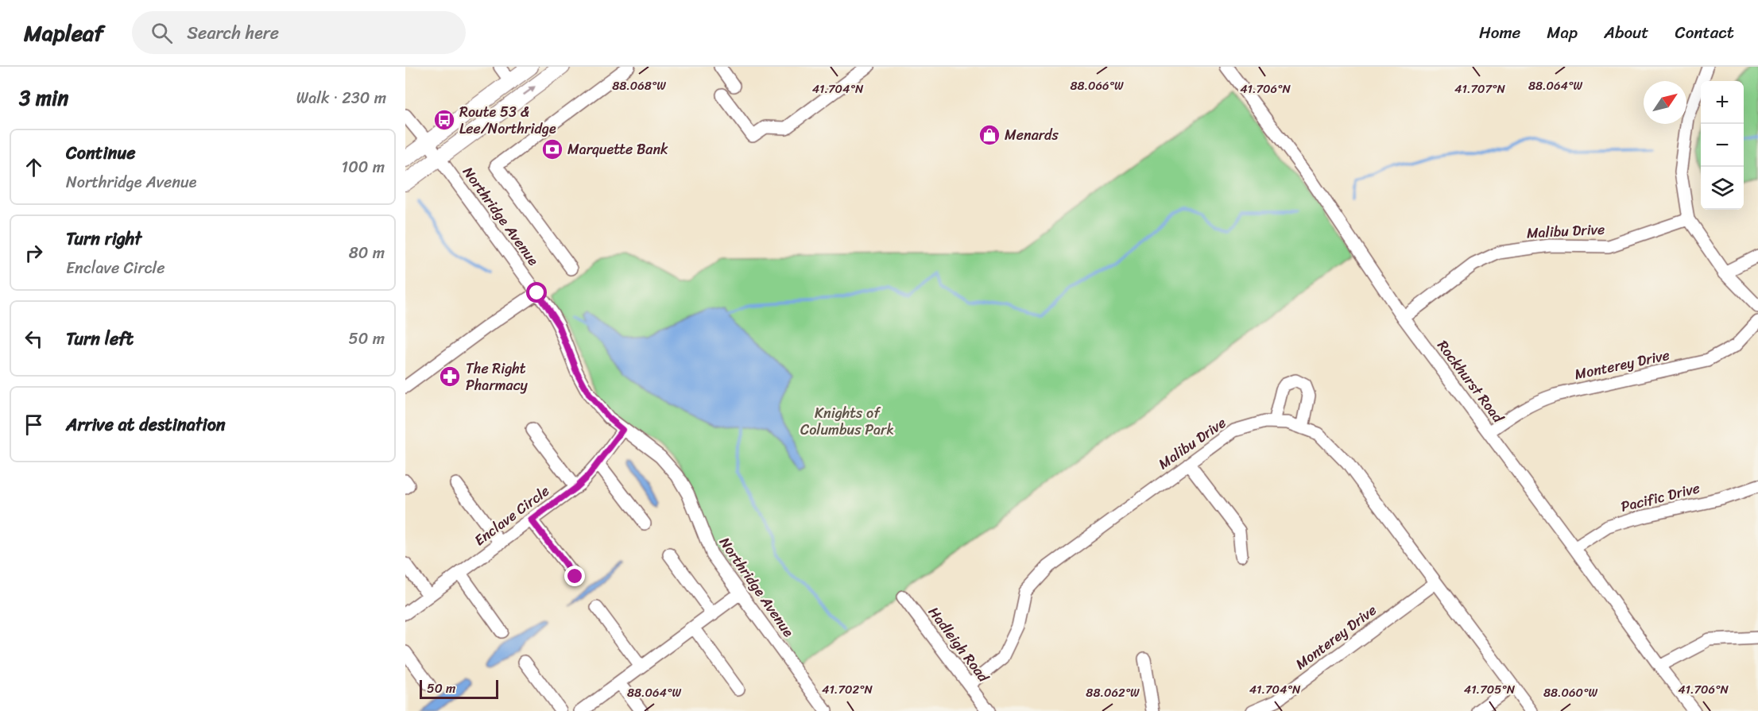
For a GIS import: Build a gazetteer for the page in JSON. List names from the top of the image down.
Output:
{
  "streets": {
    "street": [
      "Northridge Avenue",
      "Malibu Drive",
      "Monterey Drive",
      "Rockhurst Road",
      "Pacific Drive",
      "Enclave Circle",
      "Hadleigh Road"
    ]
  },
  "crossings": [
    ["Northridge Avenue", "Enclave Circle"],
    ["Malibu Drive", "Monterey Drive"],
    ["Malibu Drive", "Rockhurst Road"],
    ["Malibu Drive", "Hadleigh Road"],
    ["Monterey Drive", "Rockhurst Road"],
    ["Rockhurst Road", "Pacific Drive"]
  ],
  "parks": ["Knights of Columbus Park"],
  "places": {
    "bus stop": ["Route 53 & Lee/Northridge"],
    "shop": ["Menards"],
    "bank": ["Marquette Bank"],
    "pharmacy": ["The Right Pharmacy"]
  },
  "scale_bar": "50 m",
  "north": "top right",
  "page": {
    "header": "Mapleaf",
    "search": "Search here",
    "nav": [
      "Home",
      "Map",
      "About",
      "Contact"
    ],
    "heading": ["3 min", "Walk · 230 m"],
    "map_buttons": ["+", "−"],
    "list": [
      ["Continue", "Northridge Avenue", "100 m"],
      ["Turn right", "Enclave Circle", "80 m"],
      ["Turn left", "50 m"],
      "Arrive at destination"
    ],
    "scale": "50 m"
  },
  "coordinates": [
    "88.068°W",
    "88.066°W",
    "88.064°W",
    "41.704°N",
    "41.706°N",
    "41.707°N",
    "41.702°N",
    "41.705°N",
    "88.062°W",
    "88.060°W"
  ]
}
